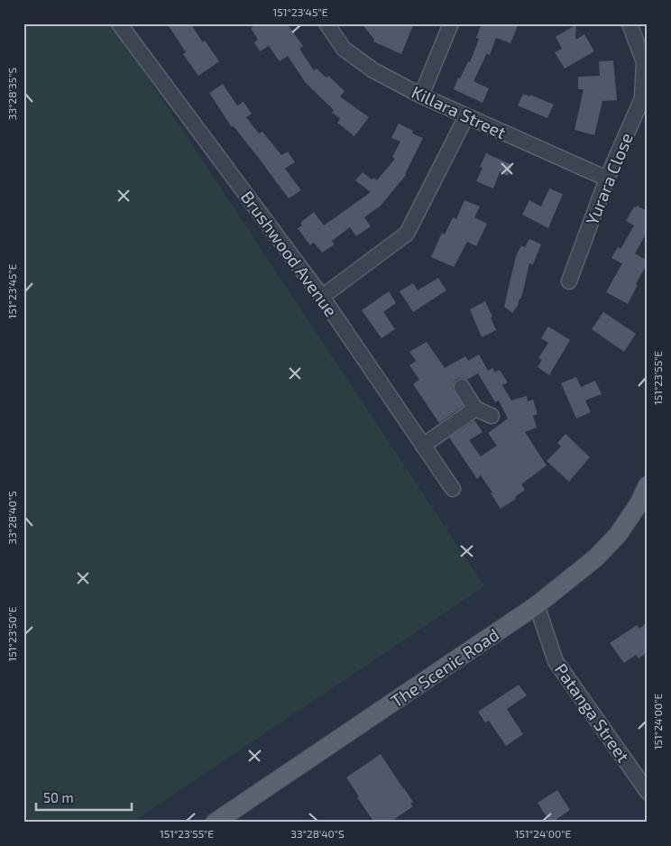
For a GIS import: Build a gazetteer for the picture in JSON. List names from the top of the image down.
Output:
{
  "streets": {
    "main road": ["The Scenic Road"],
    "street": [
      "Killara Street",
      "Yurara Close",
      "Brushwood Avenue",
      "Patanga Street"
    ]
  },
  "crossings": [
    ["Killara Street", "Yurara Close"],
    ["The Scenic Road", "Patanga Street"]
  ],
  "scale_bar": "50 m",
  "coordinates": [
    "151°23'45\"E",
    "33°28'35\"S",
    "151°23'55\"E",
    "33°28'40\"S",
    "151°23'50\"E",
    "151°24'00\"E"
  ]
}
